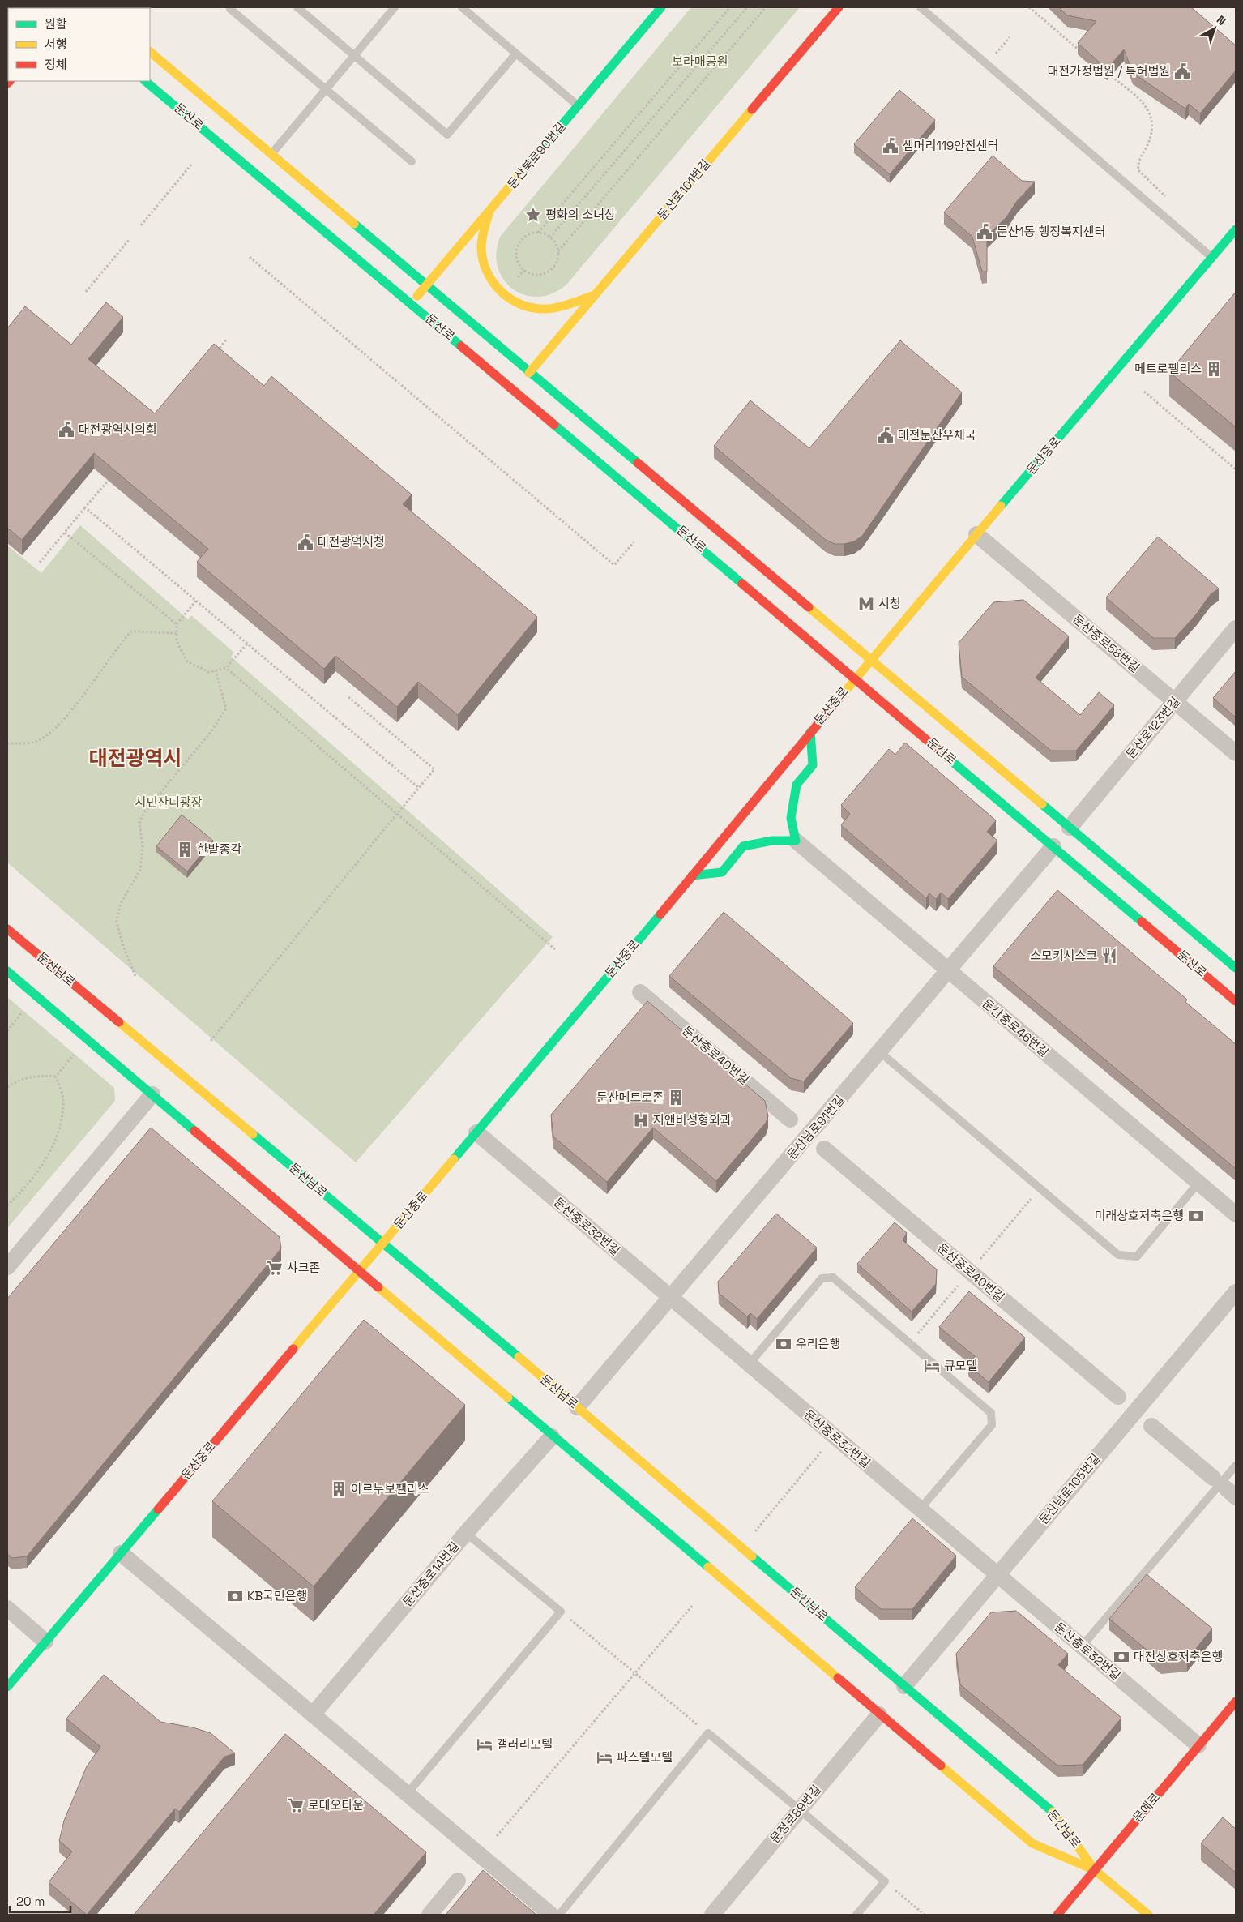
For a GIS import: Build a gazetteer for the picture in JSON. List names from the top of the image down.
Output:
{
  "streets": {
    "main road": [
      "둔산로",
      "둔산북로90번길",
      "둔산로101번길",
      "둔산중로",
      "둔산남로",
      "문예로"
    ],
    "street": [
      "둔산중로58번길",
      "둔산로123번길",
      "둔산중로46번길",
      "둔산중로40번길",
      "둔산남로91번길",
      "둔산중로32번길",
      "둔산남로105번길",
      "둔산중로14번길",
      "문정로89번길"
    ]
  },
  "crossings": [
    ["둔산로", "둔산북로90번길"],
    ["둔산로", "둔산로101번길"],
    ["둔산로", "둔산중로"],
    ["둔산로", "둔산로123번길"],
    ["둔산로", "둔산남로91번길"],
    ["둔산중로", "둔산중로58번길"],
    ["둔산중로", "둔산남로"],
    ["둔산중로", "둔산중로32번길"],
    ["둔산중로58번길", "둔산로123번길"],
    ["둔산남로", "둔산남로91번길"],
    ["둔산남로", "둔산남로105번길"],
    ["둔산남로", "둔산중로14번길"],
    ["둔산남로", "문예로"],
    ["둔산남로", "문정로89번길"],
    ["둔산중로46번길", "둔산남로91번길"],
    ["둔산남로91번길", "둔산중로32번길"],
    ["둔산중로32번길", "둔산남로105번길"],
    ["둔산중로32번길", "문예로"]
  ],
  "districts": ["대전광역시"],
  "parks": ["보라매공원", "시민잔디광장"],
  "places": {
    "public building": [
      "대전가정법원 / 특허법원",
      "샘머리119안전센터",
      "둔산1동 행정복지센터",
      "대전광역시의회",
      "대전둔산우체국",
      "대전광역시청"
    ],
    "place": ["평화의 소녀상"],
    "building": [
      "메트로팰리스",
      "한밭종각",
      "둔산메트로존",
      "아르누보팰리스"
    ],
    "metro station": ["시청"],
    "restaurant": ["스모키시스코"],
    "hospital": ["지앤비성형외과"],
    "bank": [
      "미래상호저축은행",
      "우리은행",
      "KB국민은행",
      "대전상호저축은행"
    ],
    "supermarket": ["샤크존", "로데오타운"],
    "hotel": ["큐모텔", "갤러리모텔", "파스텔모텔"]
  },
  "legend": ["원활", "서행", "정체"],
  "scale_bar": "20 m",
  "north": "top right"
}
